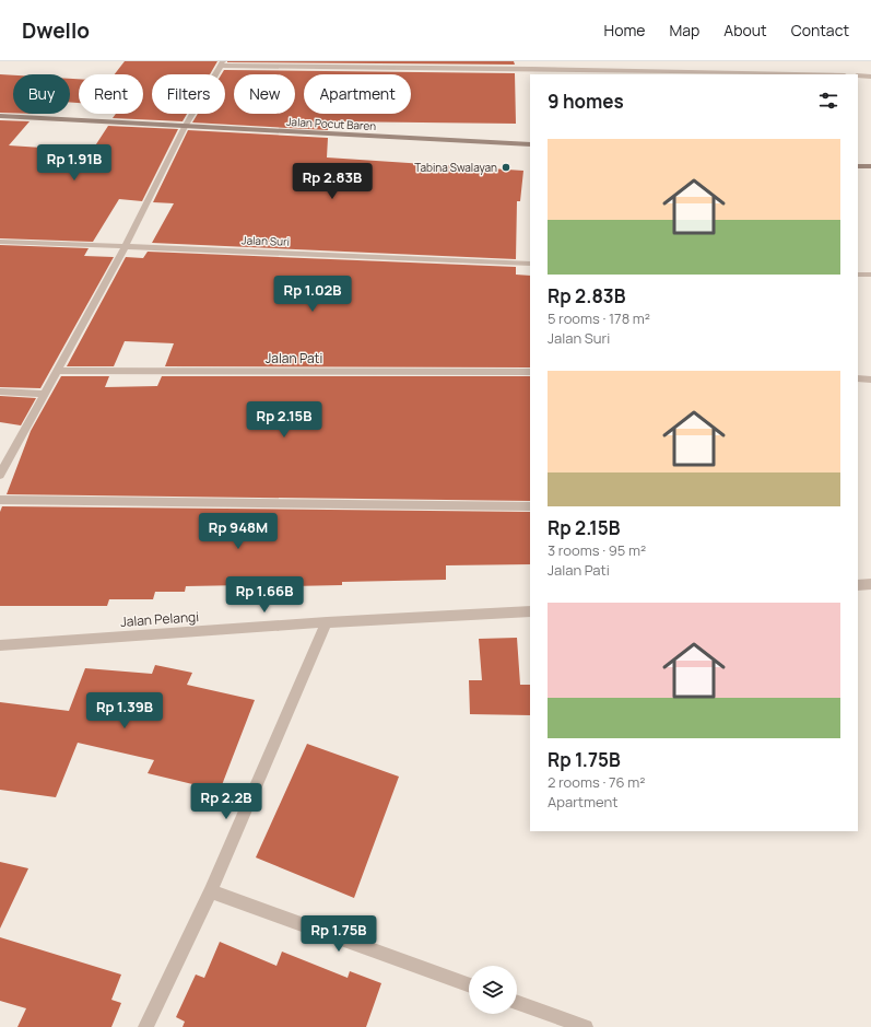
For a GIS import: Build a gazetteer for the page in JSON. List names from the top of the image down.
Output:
{
  "streets": {
    "main road": ["Jalan Pocut Baren"],
    "street": ["Jalan Suri", "Jalan Pati", "Jalan Pelangi"]
  },
  "places": ["Tabina Swalayan"],
  "page": {
    "header": "Dwello",
    "nav": [
      "Home",
      "Map",
      "About",
      "Contact"
    ],
    "chip": [
      "Buy",
      "Rent",
      "Filters",
      "New",
      "Apartment"
    ],
    "heading": "9 homes",
    "list": [
      {
        "name": "Rp 2.83B",
        "note": "5 rooms · 178 m² · Jalan Suri"
      },
      {
        "name": "Rp 2.15B",
        "note": "3 rooms · 95 m² · Jalan Pati"
      },
      {
        "name": "Rp 1.75B",
        "note": "2 rooms · 76 m² · Apartment"
      }
    ],
    "price": [
      "Rp 1.91B",
      "Rp 2.83B",
      "Rp 1.02B",
      "Rp 2.15B",
      "Rp 948M",
      "Rp 1.66B",
      "Rp 1.39B",
      "Rp 2.2B",
      "Rp 1.75B"
    ]
  }
}
